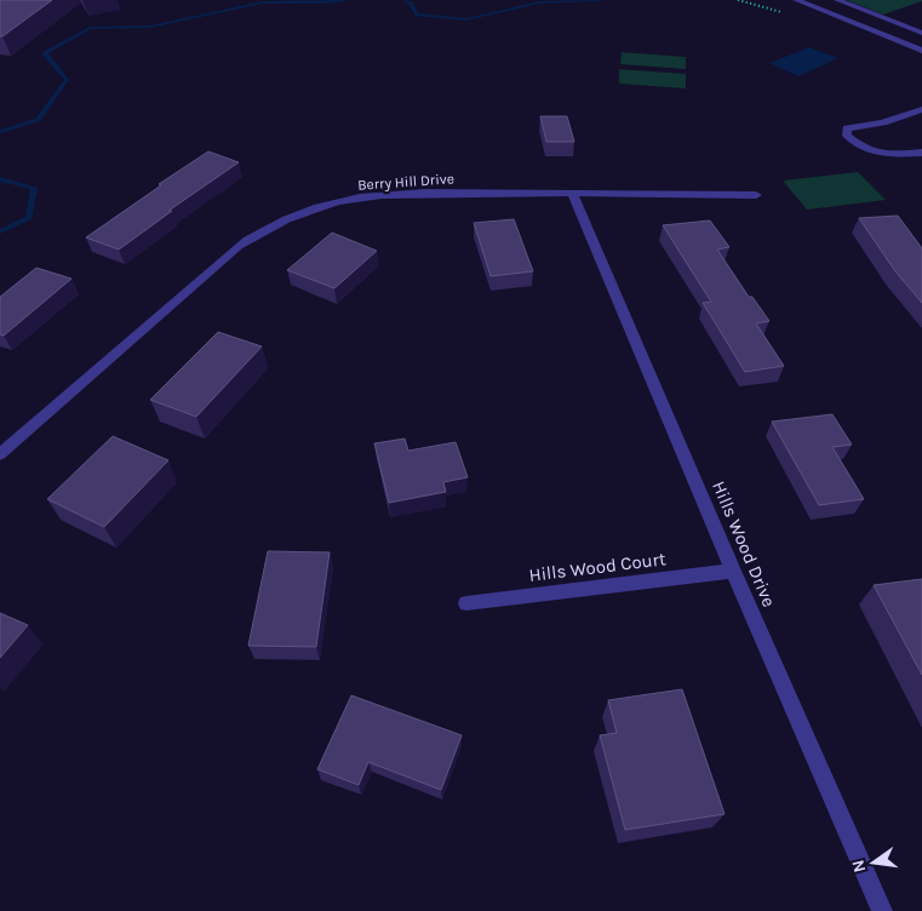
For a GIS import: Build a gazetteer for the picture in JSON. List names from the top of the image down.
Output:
{
  "streets": {
    "street": ["Berry Hill Drive", "Hills Wood Drive", "Hills Wood Court"]
  },
  "crossings": [
    ["Berry Hill Drive", "Hills Wood Drive"],
    ["Hills Wood Drive", "Hills Wood Court"]
  ],
  "north": "left"
}
